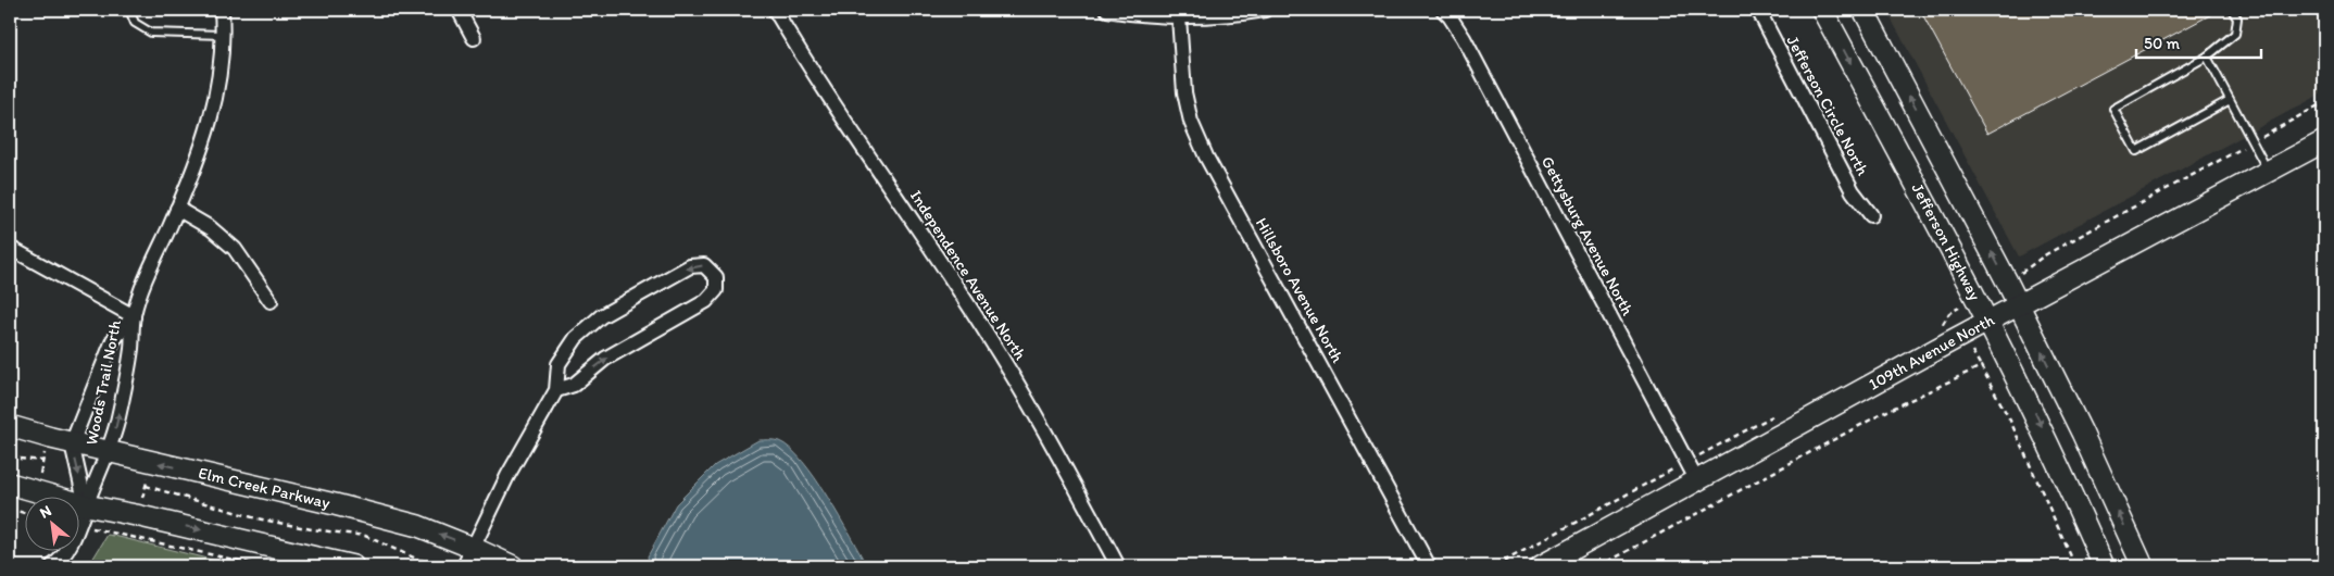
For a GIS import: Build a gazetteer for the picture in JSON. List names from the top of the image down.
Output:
{
  "streets": {
    "street": [
      "Jefferson Circle North",
      "Gettysburg Avenue North",
      "Jefferson Highway",
      "Independence Avenue North",
      "Hillsboro Avenue North",
      "109th Avenue North",
      "Woods Trail North",
      "Elm Creek Parkway"
    ]
  },
  "crossings": [
    ["Gettysburg Avenue North", "109th Avenue North"],
    ["Jefferson Highway", "109th Avenue North"],
    ["Woods Trail North", "Elm Creek Parkway"]
  ],
  "scale_bar": "50 m",
  "north": "top left"
}
